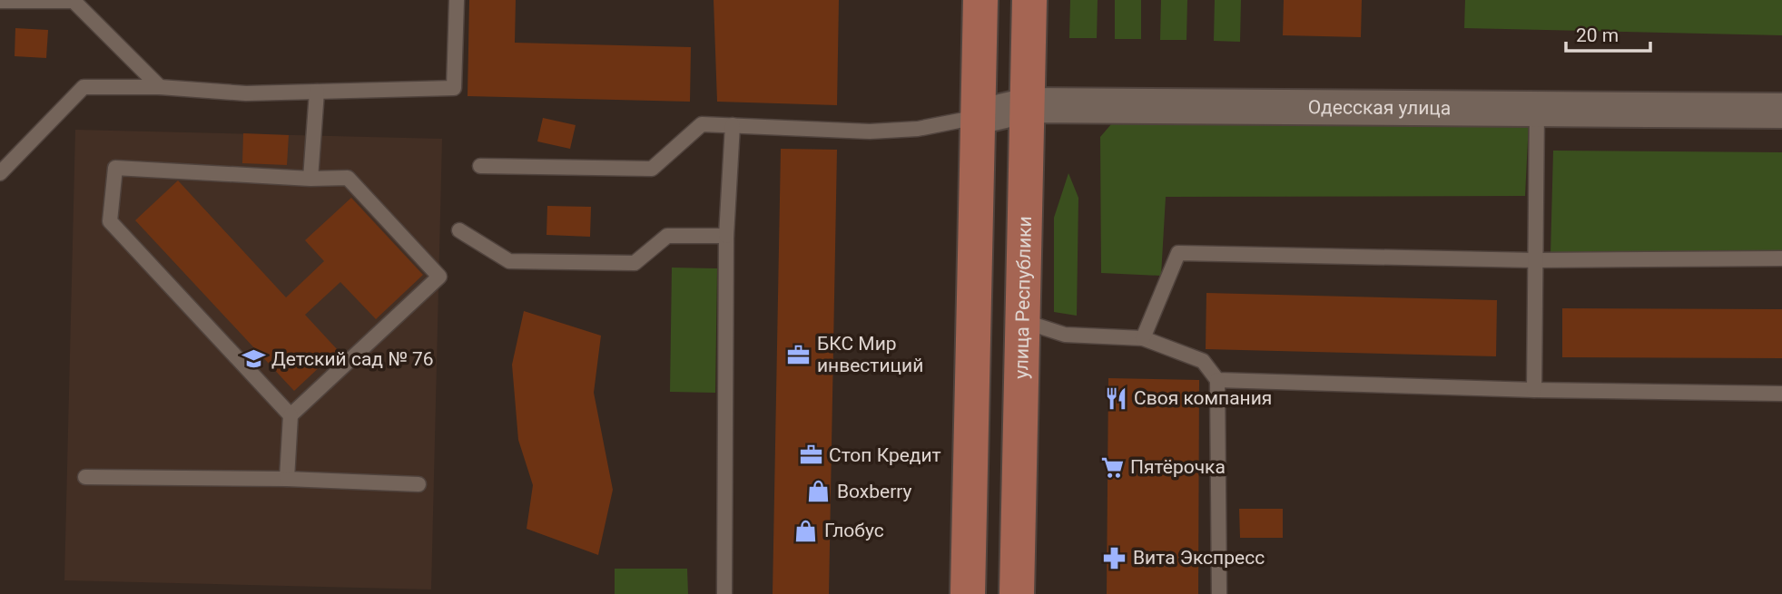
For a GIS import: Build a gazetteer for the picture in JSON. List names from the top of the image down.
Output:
{
  "streets": {
    "main road": ["улица Республики"],
    "street": ["Одесская улица"]
  },
  "crossings": [
    ["Одесская улица", "улица Республики"]
  ],
  "places": {
    "office": ["БКС Мир инвестиций", "Стоп Кредит"],
    "school or university": ["Детский сад № 76"],
    "restaurant": ["Своя компания"],
    "supermarket": ["Пятёрочка"],
    "shop": ["Boxberry", "Глобус"],
    "pharmacy": ["Вита Экспресс"]
  },
  "scale_bar": "20 m"
}
